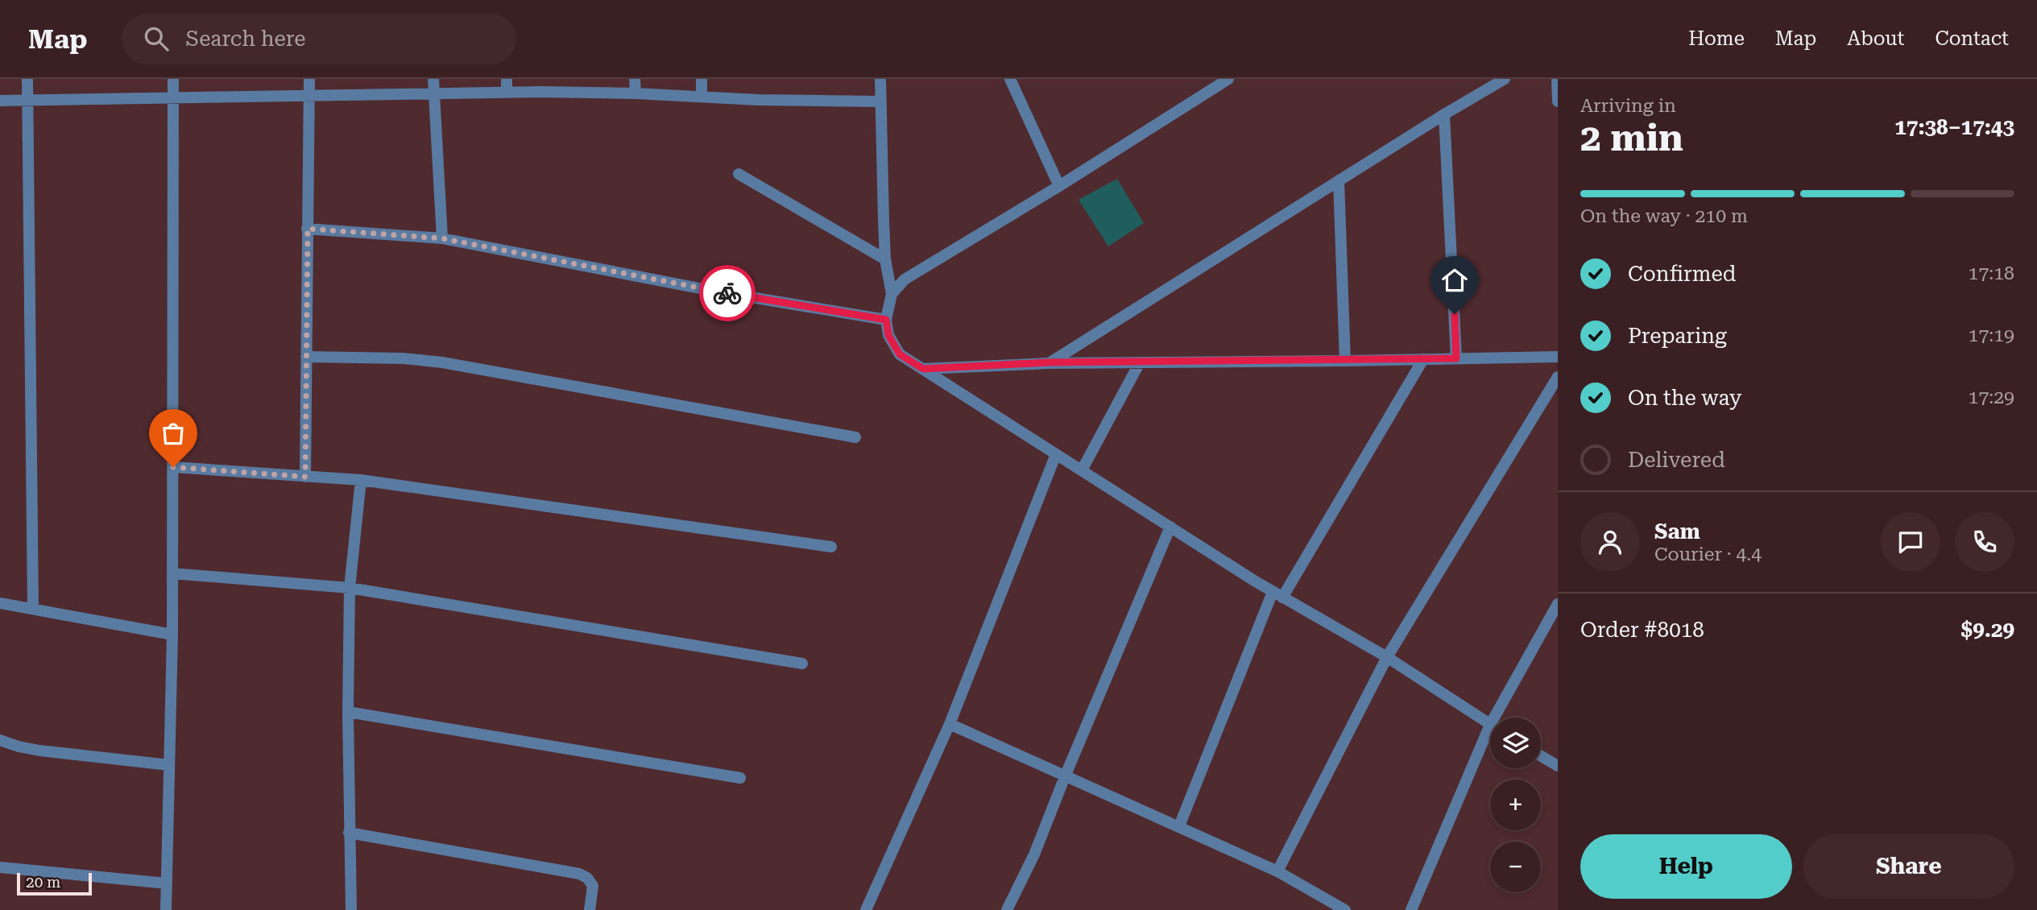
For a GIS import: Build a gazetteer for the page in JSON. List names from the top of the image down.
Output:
{
  "scale_bar": "20 m",
  "page": {
    "header": "Map",
    "search": "Search here",
    "nav": [
      "Home",
      "Map",
      "About",
      "Contact"
    ],
    "heading": ["2 min", "Arriving in", "17:38–17:43"],
    "panel": [
      "Sam",
      "Courier · 4.4",
      "Order #8018",
      "$9.29"
    ],
    "bar": "On the way · 210 m",
    "list": [
      ["Confirmed", "17:18"],
      ["Preparing", "17:19"],
      ["On the way", "17:29"],
      "Delivered"
    ],
    "map_buttons": ["+", "−"],
    "buttons": ["Help", "Share"],
    "scale": "20 m"
  }
}
